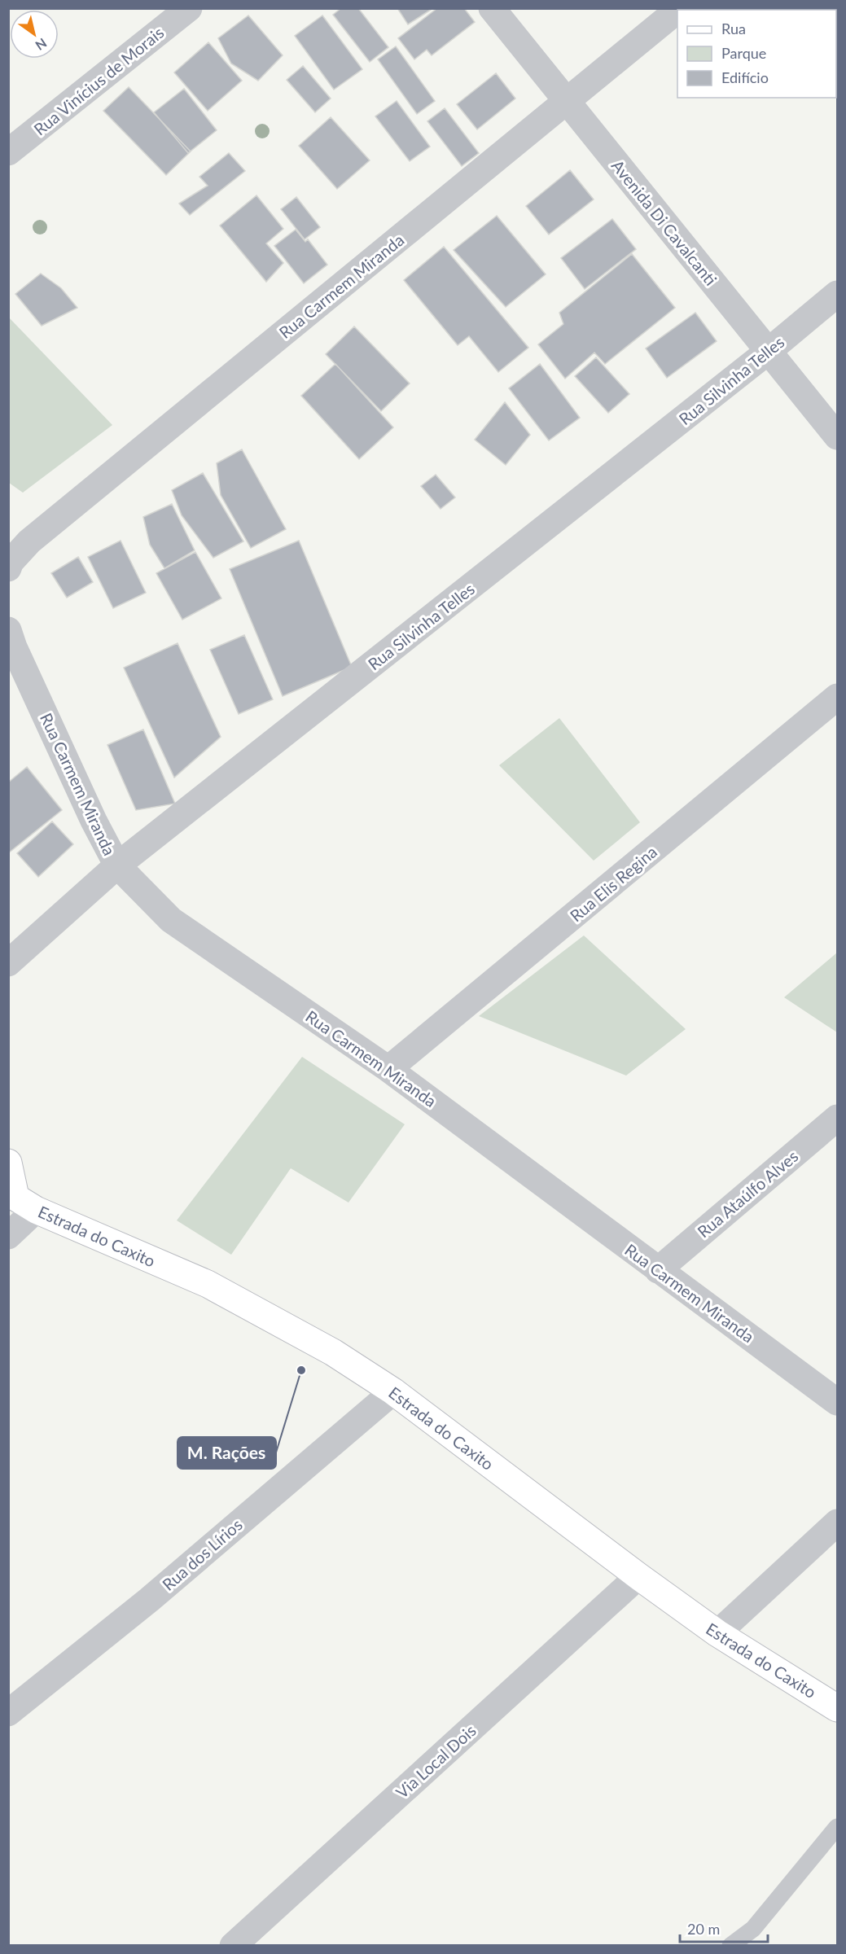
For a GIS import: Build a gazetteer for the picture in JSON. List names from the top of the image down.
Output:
{
  "streets": {
    "main road": ["Estrada do Caxito"],
    "street": [
      "Rua Vinícius de Morais",
      "Avenida Di Cavalcanti",
      "Rua Carmem Miranda",
      "Rua Silvinha Telles",
      "Rua Elis Regina",
      "Rua Ataúlfo Alves",
      "Rua dos Lírios",
      "Via Local Dois"
    ]
  },
  "crossings": [
    ["Avenida Di Cavalcanti", "Rua Carmem Miranda"],
    ["Avenida Di Cavalcanti", "Rua Silvinha Telles"],
    ["Rua Carmem Miranda", "Rua Silvinha Telles"],
    ["Rua Carmem Miranda", "Rua Elis Regina"],
    ["Rua Carmem Miranda", "Rua Ataúlfo Alves"],
    ["Estrada do Caxito", "Rua dos Lírios"],
    ["Estrada do Caxito", "Via Local Dois"]
  ],
  "places": ["M. Rações"],
  "legend": ["Rua", "Parque", "Edifício"],
  "scale_bar": "20 m",
  "north": "bottom right"
}
